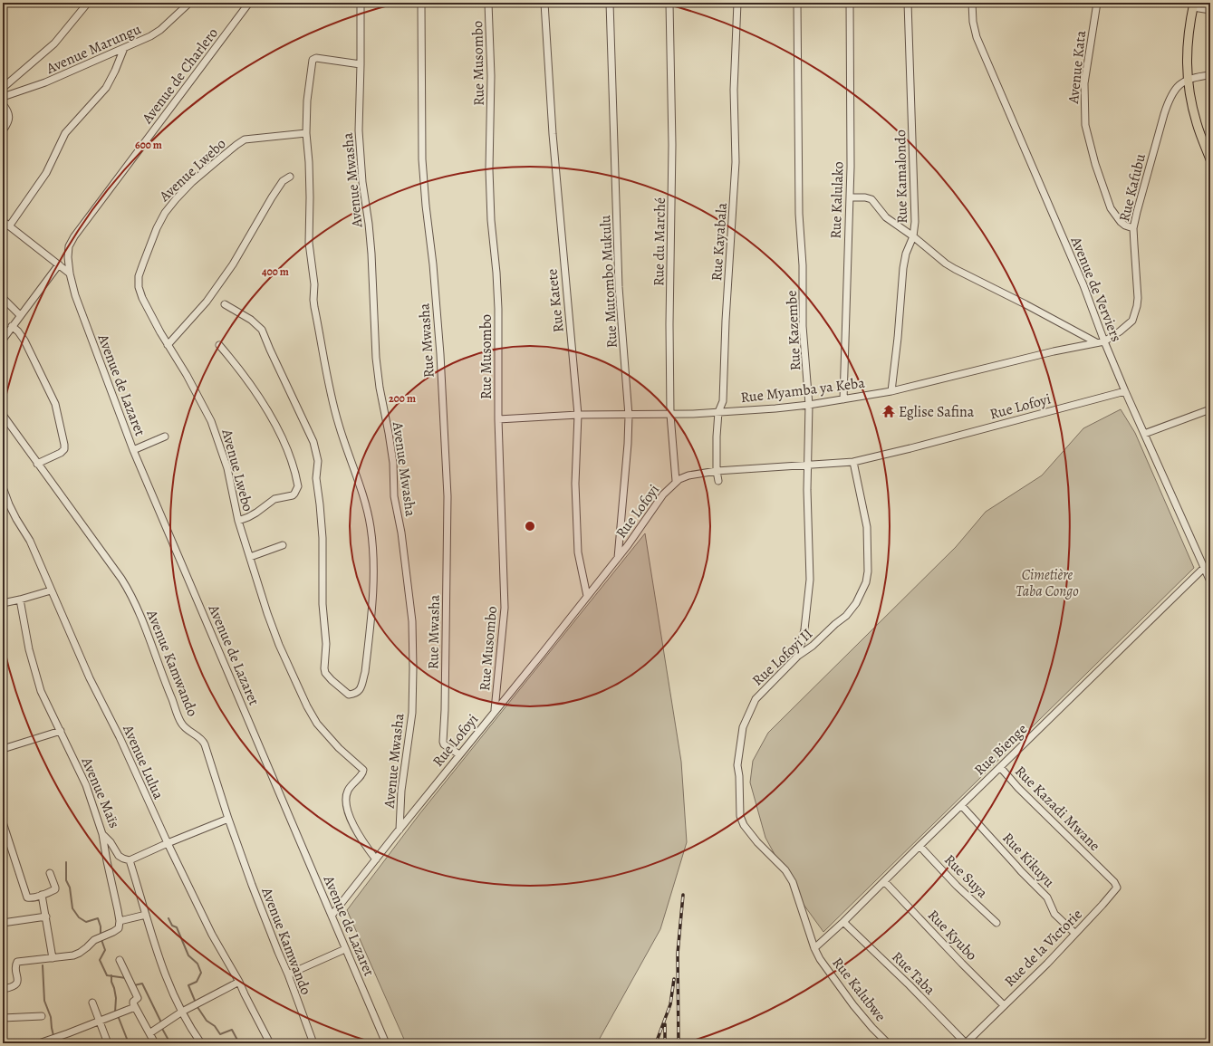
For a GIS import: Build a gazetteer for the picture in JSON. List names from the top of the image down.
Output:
{
  "streets": {
    "street": [
      "Avenue Marungu",
      "Rue Musombo",
      "Avenue Kata",
      "Avenue de Charlero",
      "Avenue Lwebo",
      "Rue Kamalondo",
      "Avenue Mwasha",
      "Rue Kafubu",
      "Rue Kalulako",
      "Rue du Marché",
      "Rue Kayabala",
      "Rue Mutombo Mukulu",
      "Avenue de Verviers",
      "Rue Katete",
      "Rue Kazembe",
      "Rue Mwasha",
      "Avenue de Lazaret",
      "Rue Myamba ya Keba",
      "Rue Lofoyi",
      "Rue Lofoyi II",
      "Avenue Kamwando",
      "Rue Bienge",
      "Avenue Lulua",
      "Avenue Maïs",
      "Rue Kazadi Mwane",
      "Rue Kikuyu",
      "Rue Suya",
      "Rue Kyubo",
      "Rue de la Victorie",
      "Rue Taba",
      "Rue Kalubwe"
    ]
  },
  "crossings": [
    ["Rue Musombo", "Rue Myamba ya Keba"],
    ["Rue Musombo", "Rue Lofoyi"],
    ["Avenue Kata", "Rue Kafubu"],
    ["Avenue de Charlero", "Avenue de Lazaret"],
    ["Avenue Lwebo", "Rue Lofoyi"],
    ["Rue Kamalondo", "Rue Myamba ya Keba"],
    ["Avenue Mwasha", "Rue Lofoyi"],
    ["Rue Kafubu", "Avenue de Verviers"],
    ["Rue Kafubu", "Rue Myamba ya Keba"],
    ["Rue Kalulako", "Rue Myamba ya Keba"],
    ["Rue du Marché", "Rue Myamba ya Keba"],
    ["Rue du Marché", "Rue Lofoyi"],
    ["Rue Kayabala", "Rue Myamba ya Keba"],
    ["Rue Kayabala", "Rue Lofoyi"],
    ["Rue Mutombo Mukulu", "Rue Myamba ya Keba"],
    ["Rue Mutombo Mukulu", "Rue Lofoyi"],
    ["Avenue de Verviers", "Rue Myamba ya Keba"],
    ["Avenue de Verviers", "Rue Lofoyi"],
    ["Avenue de Verviers", "Rue Bienge"],
    ["Rue Katete", "Rue Myamba ya Keba"],
    ["Rue Katete", "Rue Lofoyi"],
    ["Rue Kazembe", "Rue Myamba ya Keba"],
    ["Rue Kazembe", "Rue Lofoyi"],
    ["Rue Kazembe", "Rue Lofoyi II"],
    ["Rue Mwasha", "Rue Lofoyi"],
    ["Avenue de Lazaret", "Rue Lofoyi"],
    ["Rue Lofoyi", "Rue Lofoyi II"],
    ["Rue Lofoyi II", "Rue Bienge"],
    ["Rue Lofoyi II", "Rue Kalubwe"],
    ["Rue Bienge", "Rue Kazadi Mwane"],
    ["Rue Bienge", "Rue Kikuyu"],
    ["Rue Bienge", "Rue Suya"],
    ["Rue Bienge", "Rue Kyubo"],
    ["Rue Bienge", "Rue Taba"],
    ["Rue Bienge", "Rue Kalubwe"],
    ["Rue Kazadi Mwane", "Rue de la Victorie"],
    ["Rue Kikuyu", "Rue de la Victorie"],
    ["Rue Kyubo", "Rue de la Victorie"],
    ["Rue de la Victorie", "Rue Taba"]
  ],
  "parks": ["Cimetière Taba Congo"],
  "places": {
    "temple": ["Eglise Safina"]
  },
  "rings": ["600 m", "400 m", "200 m"]
}
